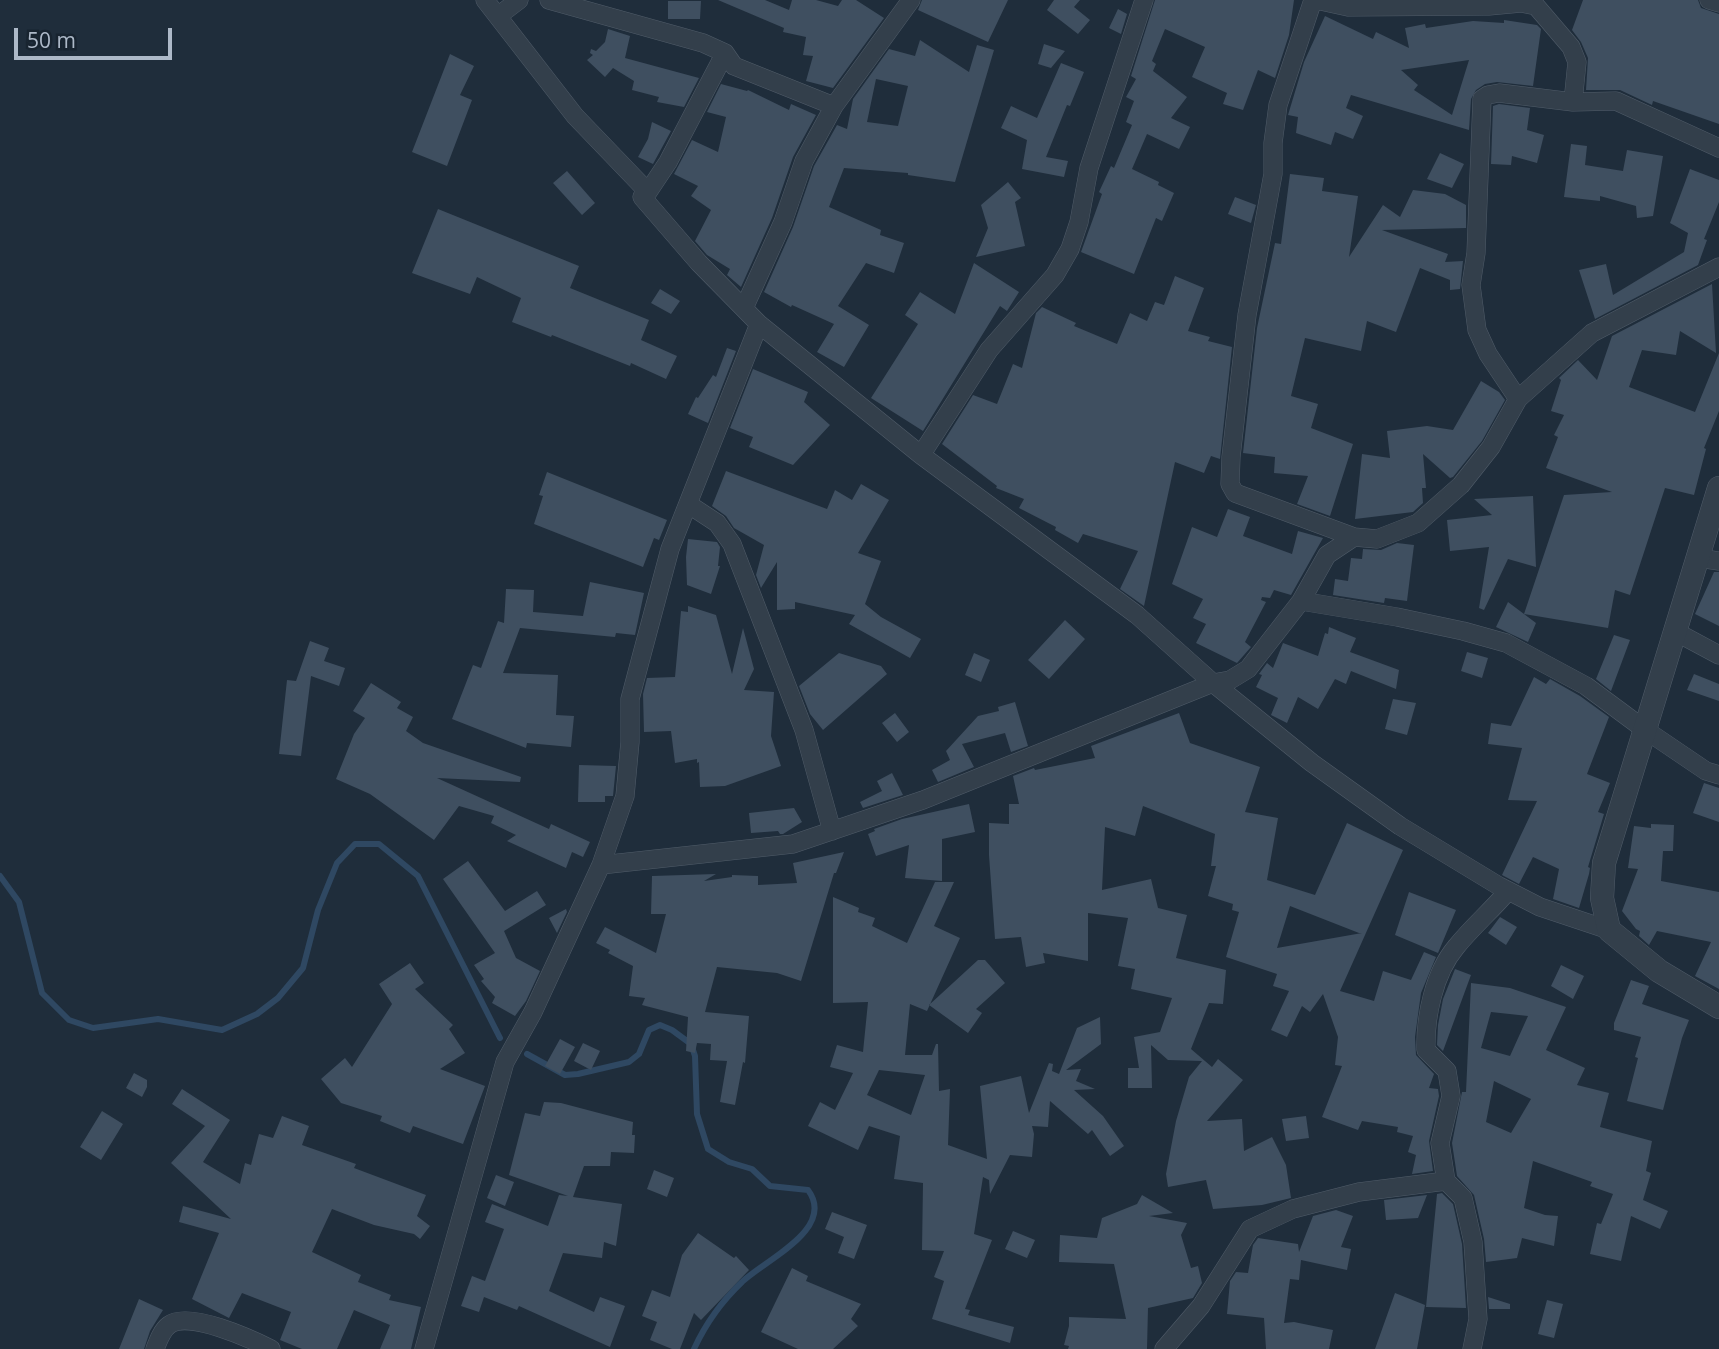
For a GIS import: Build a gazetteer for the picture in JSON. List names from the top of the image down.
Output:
{
  "scale_bar": "50 m"
}
